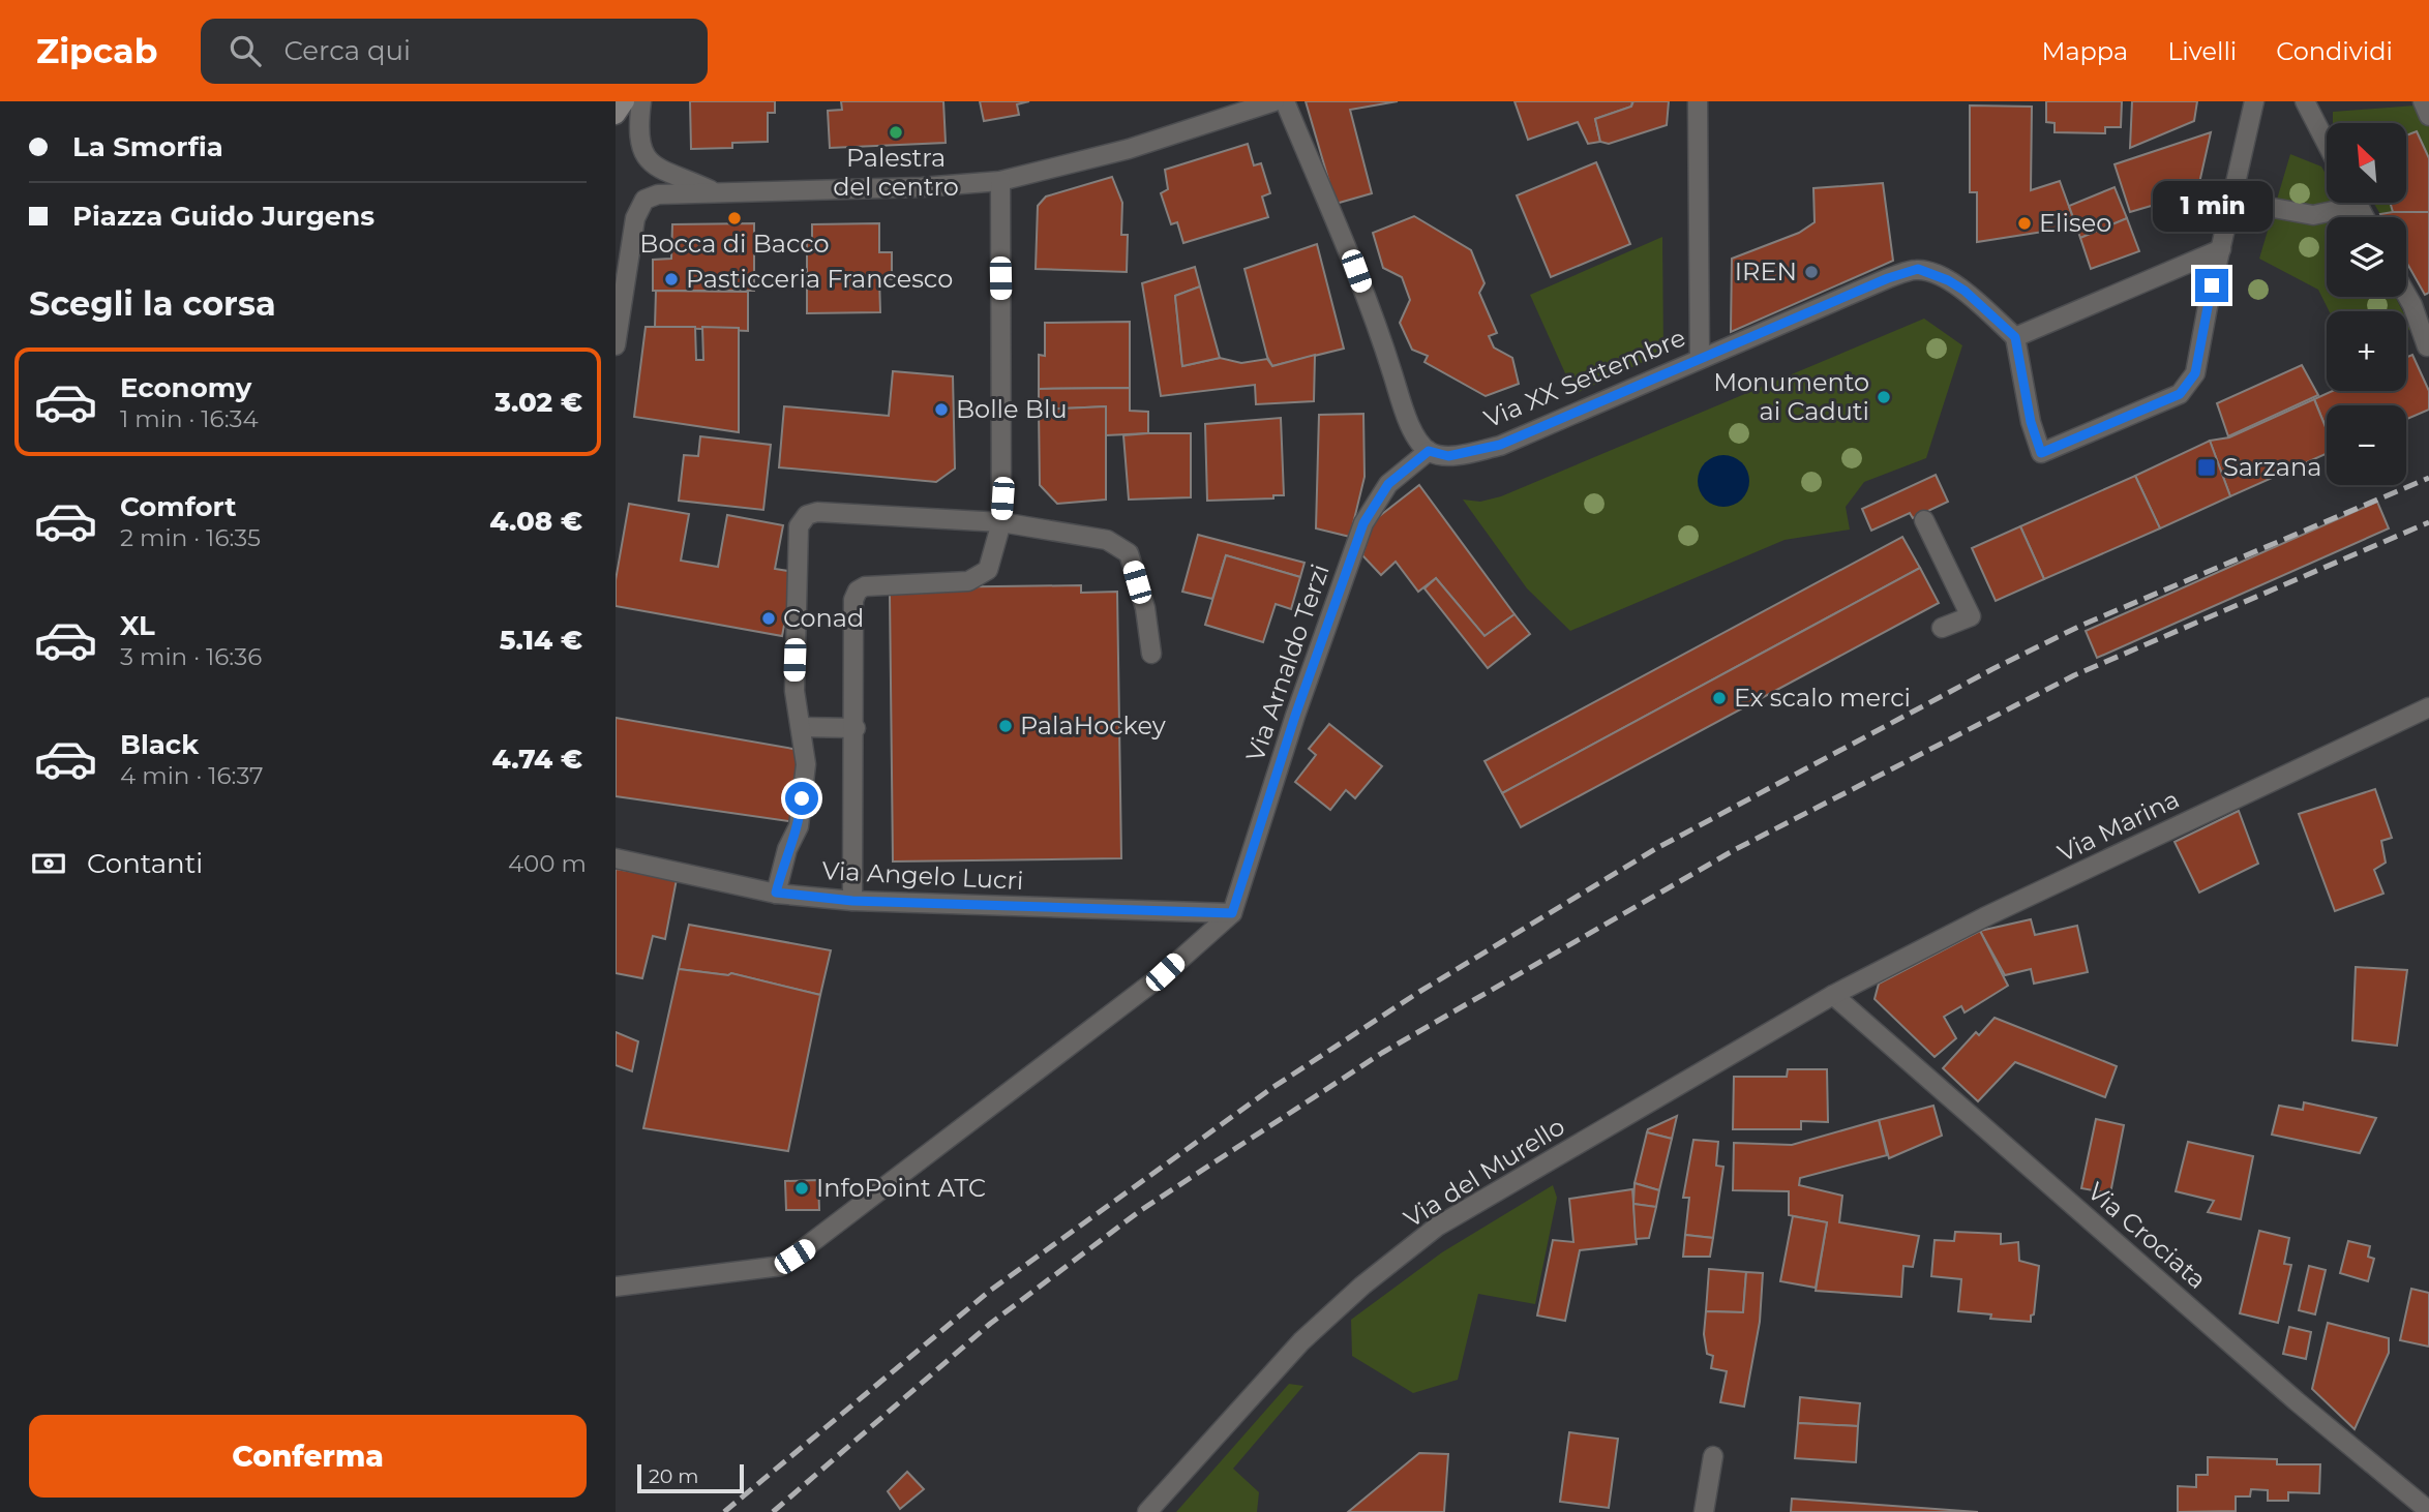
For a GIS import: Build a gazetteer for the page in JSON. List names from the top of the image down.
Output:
{
  "streets": {
    "street": [
      "Via XX Settembre",
      "Via Arnaldo Terzi",
      "Via Marina",
      "Via Angelo Lucri",
      "Via del Murello",
      "Via Crociata"
    ]
  },
  "crossings": [
    ["Via XX Settembre", "Via Arnaldo Terzi"],
    ["Via Arnaldo Terzi", "Via Angelo Lucri"],
    ["Via Marina", "Via del Murello"],
    ["Via Marina", "Via Crociata"],
    ["Via del Murello", "Via Crociata"]
  ],
  "places": {
    "other": [
      "Palestra del centro",
      "Bocca di Bacco",
      "Eliseo",
      "IREN",
      "Pasticceria Francesco",
      "Monumento ai Caduti",
      "Bolle Blu",
      "Conad",
      "Ex scalo merci",
      "PalaHockey",
      "InfoPoint ATC"
    ],
    "transit": ["Sarzana"]
  },
  "scale_bar": "20 m",
  "north": "top left",
  "page": {
    "header": "Zipcab",
    "search": "Cerca qui",
    "nav": ["Mappa", "Livelli", "Condividi"],
    "banner": ["La Smorfia", "Piazza Guido Jurgens"],
    "map_buttons": ["+", "−"],
    "bubble": "1 min",
    "heading": "Scegli la corsa",
    "list": [
      {
        "name": "Economy",
        "note": "1 min · 16:34",
        "value": "3.02 €"
      },
      {
        "name": "Comfort",
        "note": "2 min · 16:35",
        "value": "4.08 €"
      },
      {
        "name": "XL",
        "note": "3 min · 16:36",
        "value": "5.14 €"
      },
      {
        "name": "Black",
        "note": "4 min · 16:37",
        "value": "4.74 €"
      }
    ],
    "pay": ["Contanti", "400 m"],
    "buttons": "Conferma",
    "scale": "20 m"
  }
}
